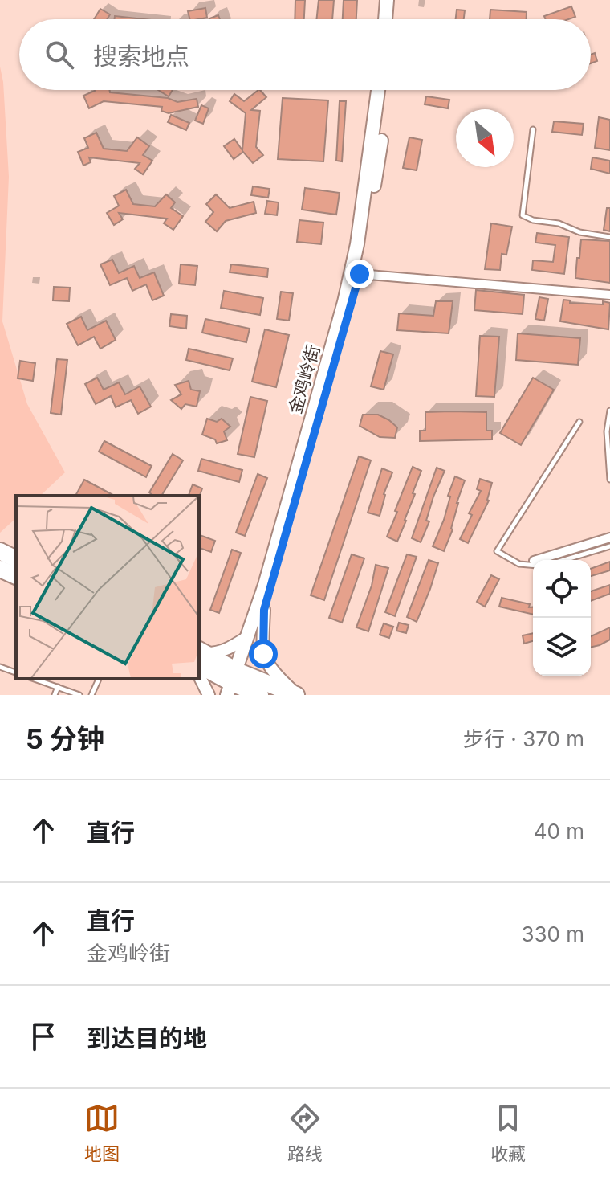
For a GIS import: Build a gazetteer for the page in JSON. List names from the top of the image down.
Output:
{
  "streets": {
    "main road": ["金鸡岭街"]
  },
  "north": "bottom right",
  "page": {
    "search": "搜索地点",
    "heading": ["5 分钟", "步行 · 370 m"],
    "list": [
      ["直行", "40 m"],
      ["直行", "金鸡岭街", "330 m"],
      "到达目的地"
    ],
    "nav": ["地图", "路线", "收藏"]
  }
}
